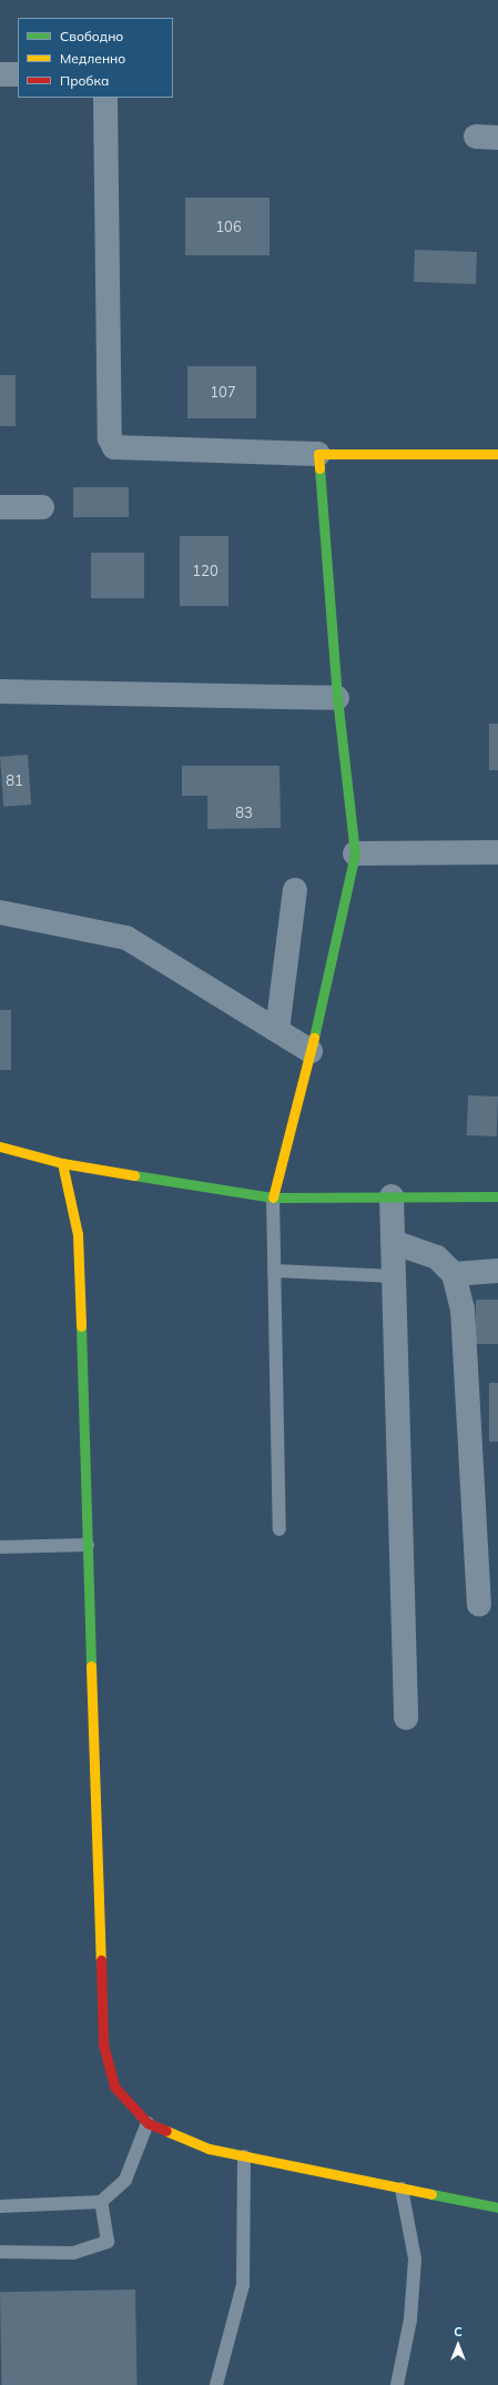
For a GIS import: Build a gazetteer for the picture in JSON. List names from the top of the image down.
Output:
{
  "house_numbers": [
    "106",
    "107",
    "120",
    "81",
    "83"
  ],
  "legend": ["Свободно", "Медленно", "Пробка"],
  "north": "top"
}
